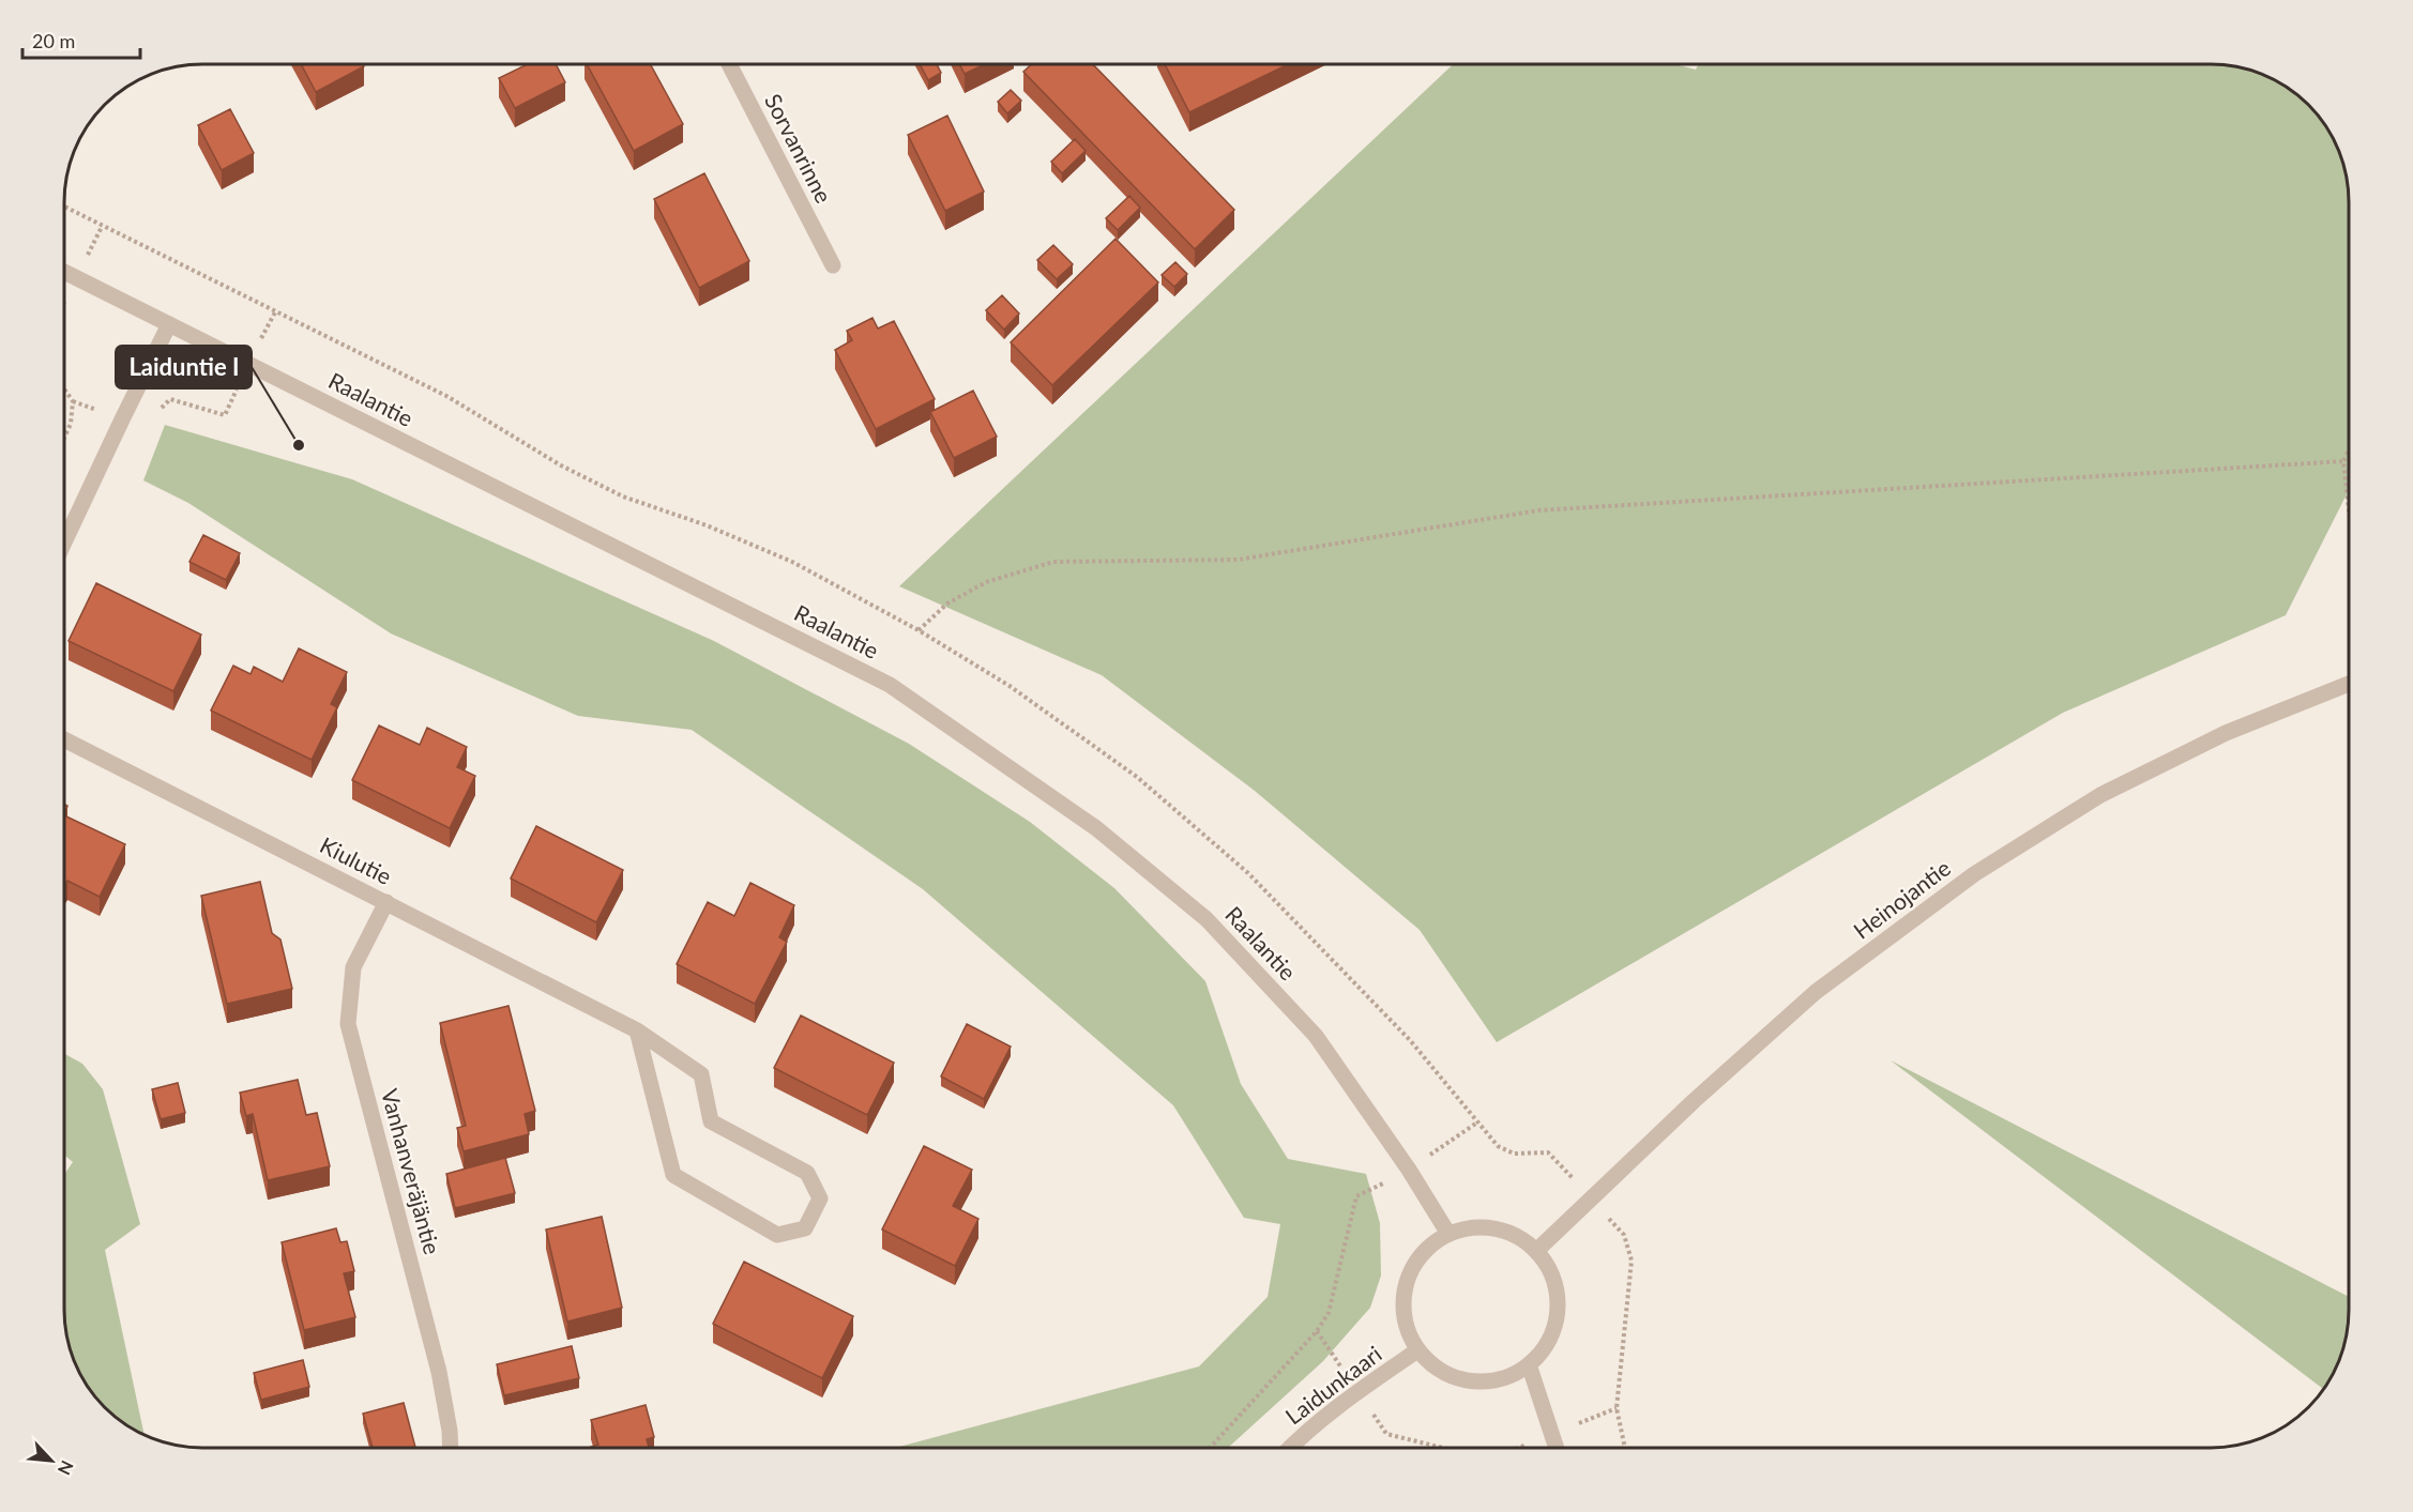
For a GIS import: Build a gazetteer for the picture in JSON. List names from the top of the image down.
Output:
{
  "streets": {
    "street": [
      "Sorvanrinne",
      "Raalantie",
      "Kiulutie",
      "Heinojantie",
      "Vanhanveräjäntie",
      "Laidunkaari"
    ]
  },
  "crossings": [
    ["Raalantie", "Heinojantie"],
    ["Raalantie", "Laidunkaari"],
    ["Kiulutie", "Vanhanveräjäntie"],
    ["Heinojantie", "Laidunkaari"]
  ],
  "places": ["Laiduntie I"],
  "scale_bar": "20 m",
  "north": "bottom right"
}
